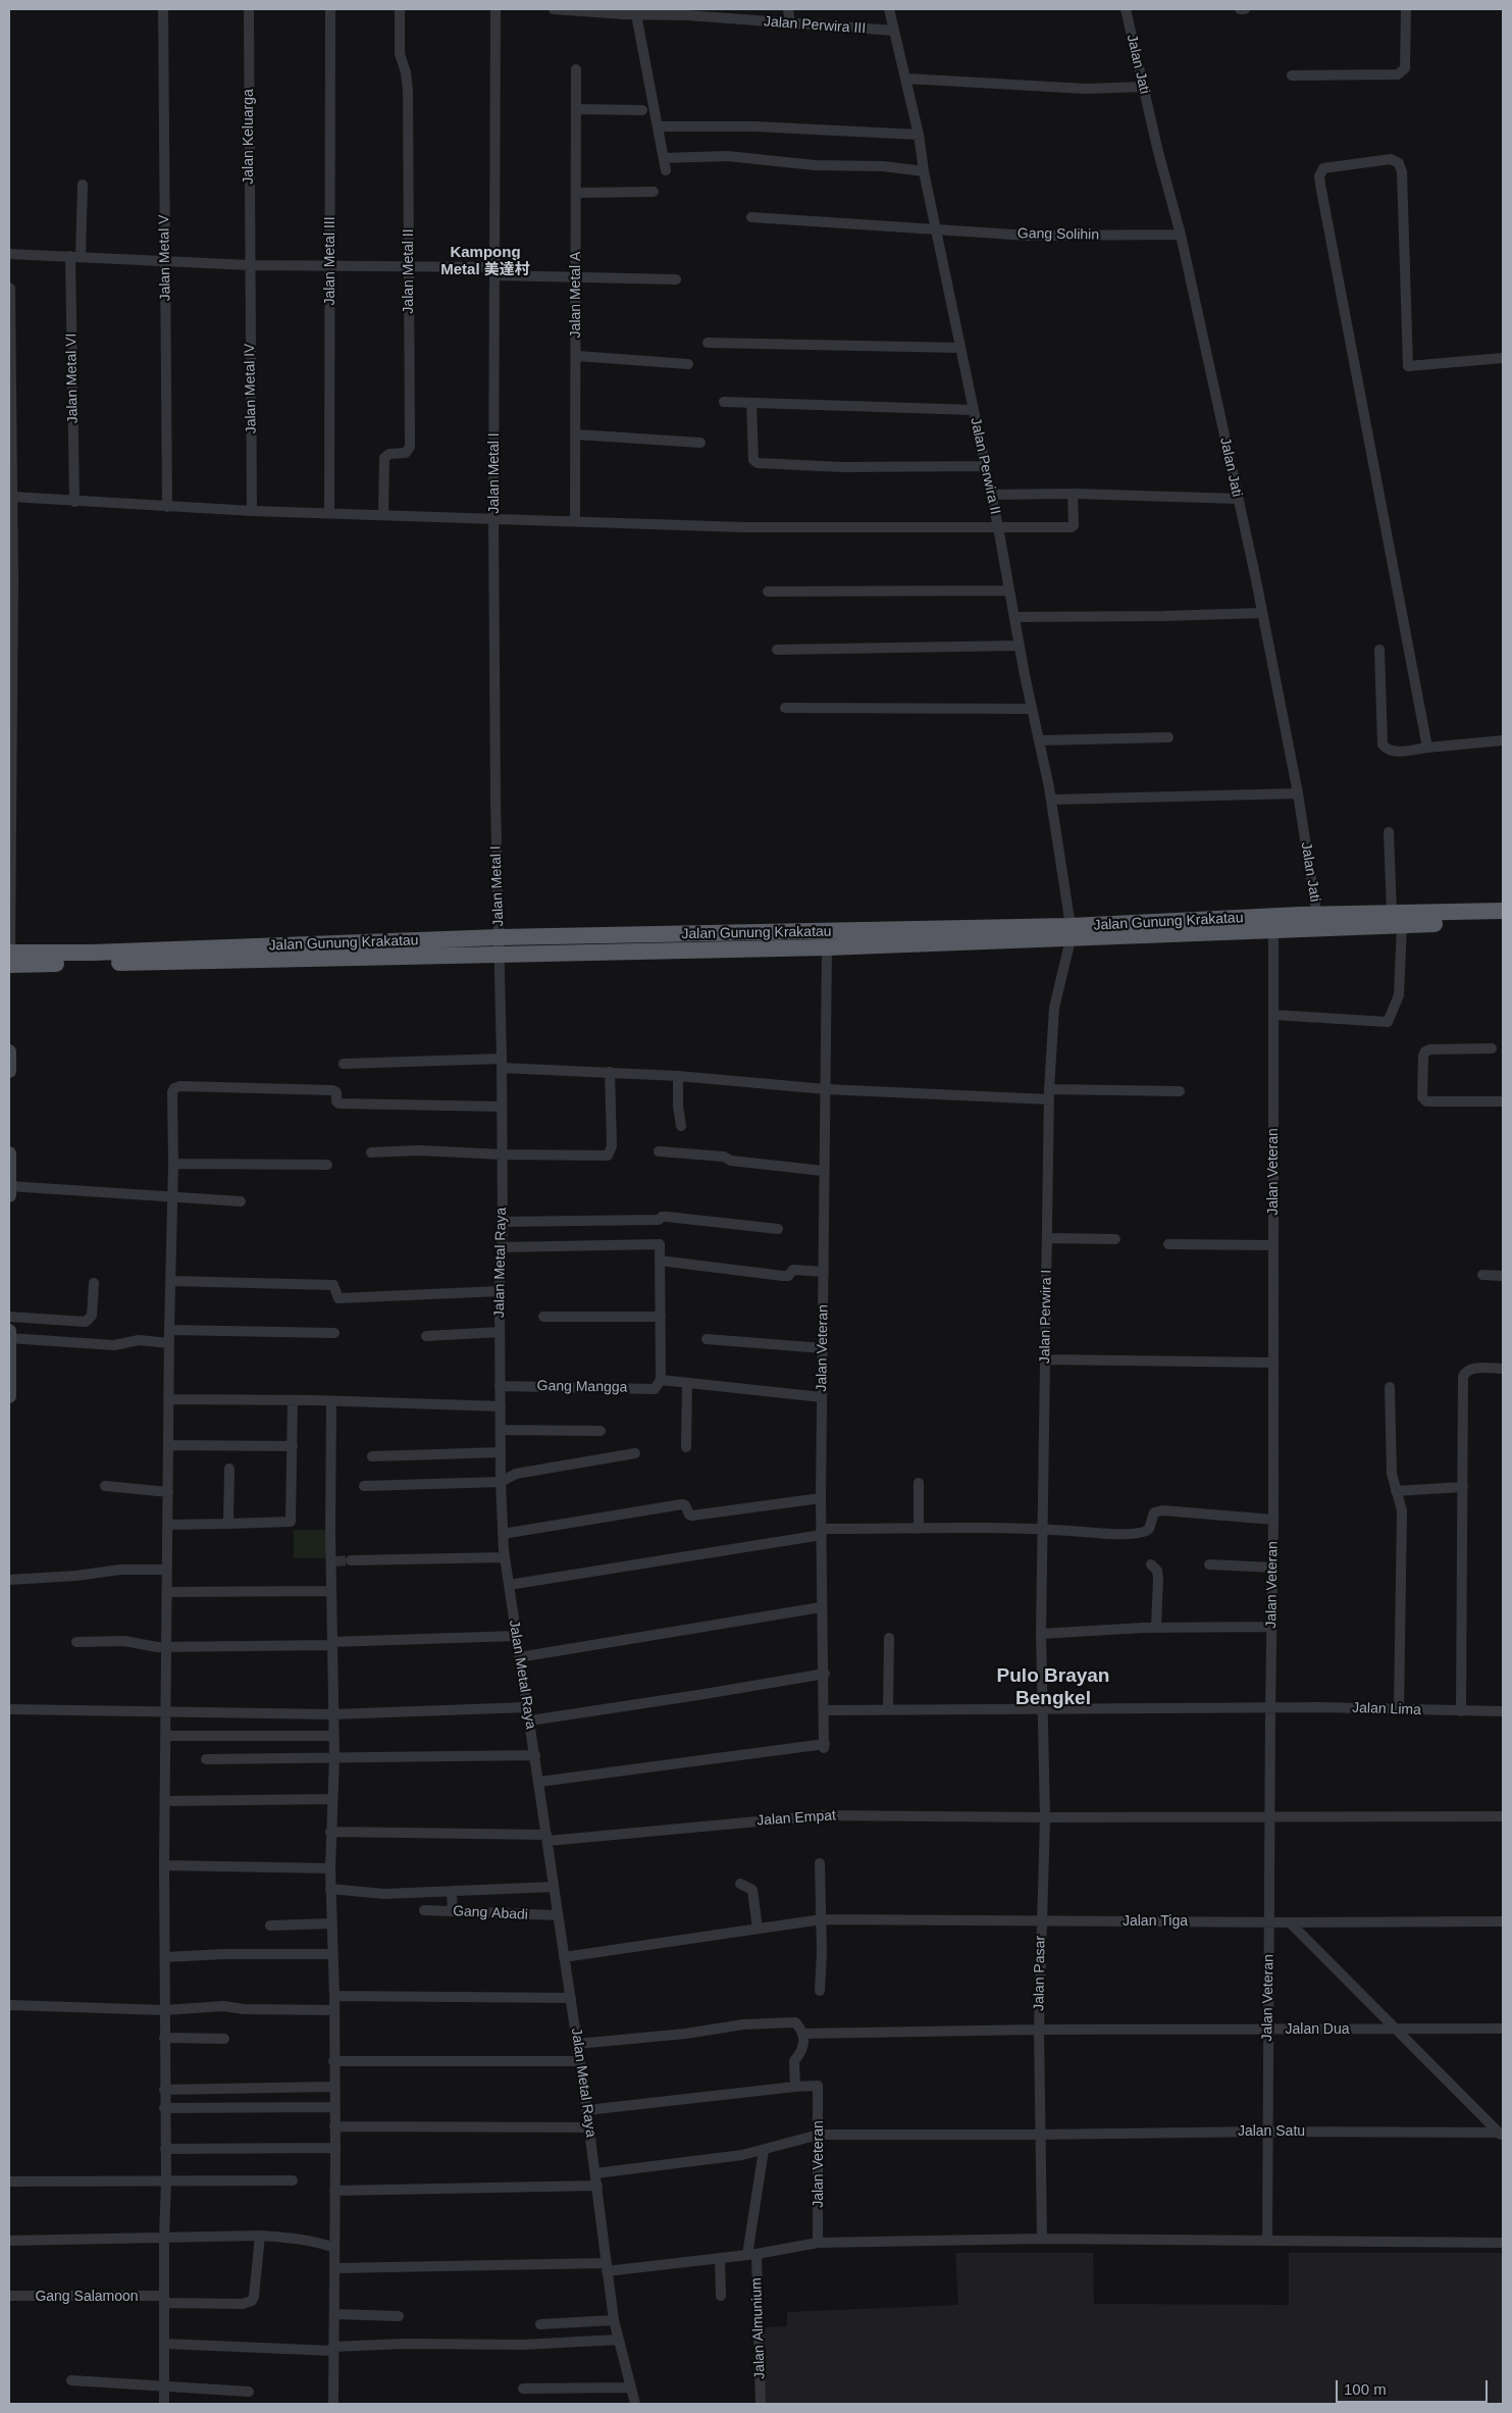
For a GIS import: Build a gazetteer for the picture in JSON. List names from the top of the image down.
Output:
{
  "streets": {
    "highway": ["Jalan Gunung Krakatau"],
    "street": [
      "Jalan Perwira III",
      "Jalan Jati",
      "Jalan Keluarga",
      "Gang Solihin",
      "Jalan Metal V",
      "Jalan Metal III",
      "Jalan Metal II",
      "Jalan Metal A",
      "Jalan Metal VI",
      "Jalan Metal IV",
      "Jalan Perwira II",
      "Jalan Metal I",
      "Jalan Veteran",
      "Jalan Metal Raya",
      "Jalan Perwira I",
      "Gang Mangga",
      "Jalan Lima",
      "Jalan Empat",
      "Gang Abadi",
      "Jalan Tiga",
      "Jalan Pasar",
      "Jalan Dua",
      "Jalan Satu",
      "Gang Salamoon",
      "Jalan Almunium"
    ]
  },
  "crossings": [
    ["Jalan Perwira III", "Jalan Perwira II"],
    ["Jalan Jati", "Gang Solihin"],
    ["Jalan Jati", "Jalan Gunung Krakatau"],
    ["Jalan Keluarga", "Jalan Metal IV"],
    ["Gang Solihin", "Jalan Perwira II"],
    ["Jalan Perwira II", "Jalan Gunung Krakatau"],
    ["Jalan Perwira II", "Jalan Perwira I"],
    ["Jalan Metal I", "Jalan Gunung Krakatau"],
    ["Jalan Metal I", "Jalan Metal Raya"],
    ["Jalan Gunung Krakatau", "Jalan Veteran"],
    ["Jalan Gunung Krakatau", "Jalan Metal Raya"],
    ["Jalan Gunung Krakatau", "Jalan Perwira I"],
    ["Jalan Veteran", "Jalan Metal Raya"],
    ["Jalan Veteran", "Jalan Lima"],
    ["Jalan Veteran", "Jalan Empat"],
    ["Jalan Veteran", "Jalan Tiga"],
    ["Jalan Veteran", "Jalan Dua"],
    ["Jalan Veteran", "Jalan Satu"],
    ["Jalan Metal Raya", "Gang Mangga"],
    ["Jalan Metal Raya", "Jalan Empat"],
    ["Jalan Metal Raya", "Gang Abadi"],
    ["Jalan Metal Raya", "Jalan Tiga"],
    ["Jalan Metal Raya", "Jalan Satu"],
    ["Jalan Perwira I", "Jalan Lima"],
    ["Jalan Perwira I", "Jalan Pasar"],
    ["Jalan Lima", "Jalan Pasar"],
    ["Jalan Empat", "Jalan Pasar"],
    ["Jalan Tiga", "Jalan Pasar"],
    ["Jalan Pasar", "Jalan Dua"],
    ["Jalan Pasar", "Jalan Satu"],
    ["Jalan Satu", "Jalan Almunium"]
  ],
  "districts": ["Kampong Metal 美達村", "Pulo Brayan Bengkel"],
  "scale_bar": "100 m"
}
